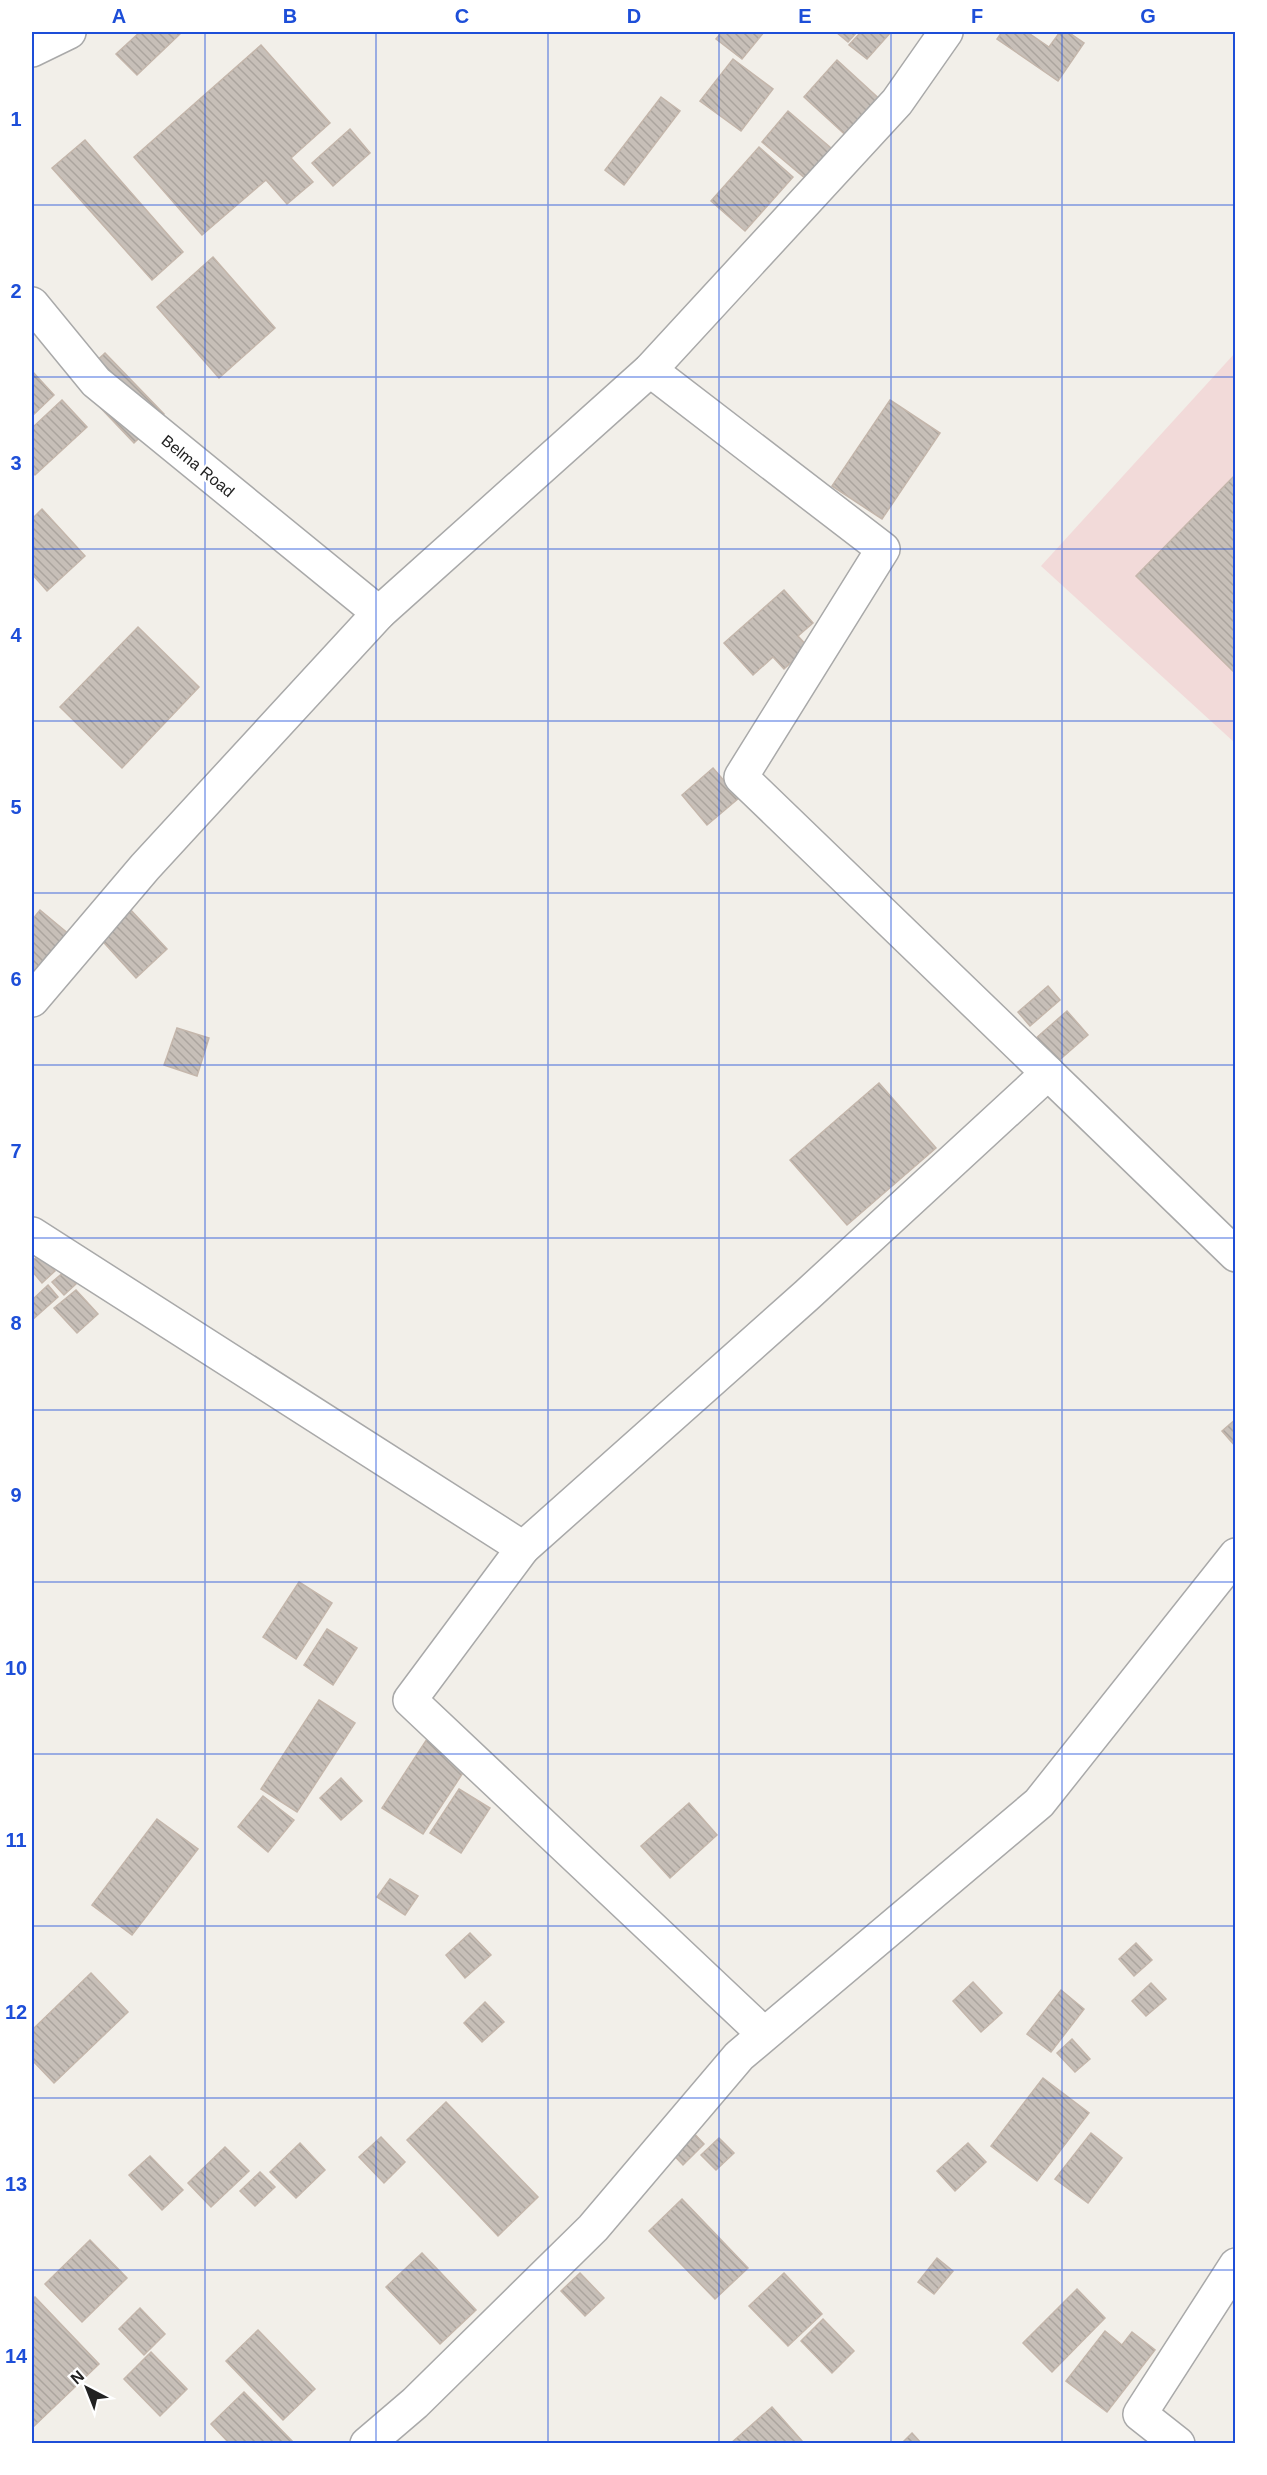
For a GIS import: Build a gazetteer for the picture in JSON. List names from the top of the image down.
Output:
{
  "streets": {
    "street": ["Belma Road"]
  },
  "north": "top left",
  "grid": {
    "columns": [
      "A",
      "B",
      "C",
      "D",
      "E",
      "F",
      "G"
    ],
    "rows": [
      "1",
      "2",
      "3",
      "4",
      "5",
      "6",
      "7",
      "8",
      "9",
      "10",
      "11",
      "12",
      "13",
      "14"
    ]
  }
}
